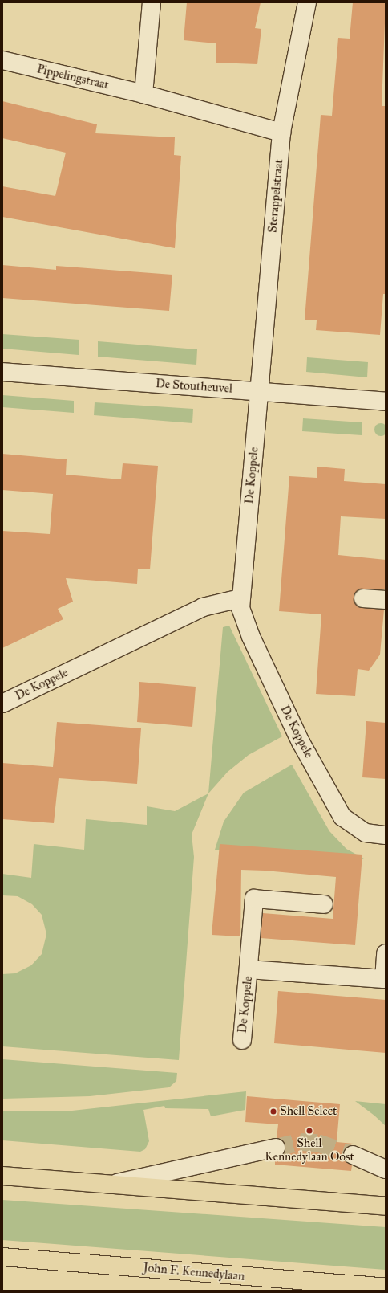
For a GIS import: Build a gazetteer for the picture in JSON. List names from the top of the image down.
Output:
{
  "streets": {
    "main road": ["John F. Kennedylaan"],
    "street": [
      "Pippelingstraat",
      "Sterappelstraat",
      "De Stoutheuvel",
      "De Koppele"
    ]
  },
  "crossings": [
    ["Pippelingstraat", "Sterappelstraat"],
    ["Sterappelstraat", "De Stoutheuvel"],
    ["Sterappelstraat", "De Koppele"],
    ["De Stoutheuvel", "De Koppele"]
  ],
  "places": ["Shell Select", "Shell Kennedylaan Oost"]
}
